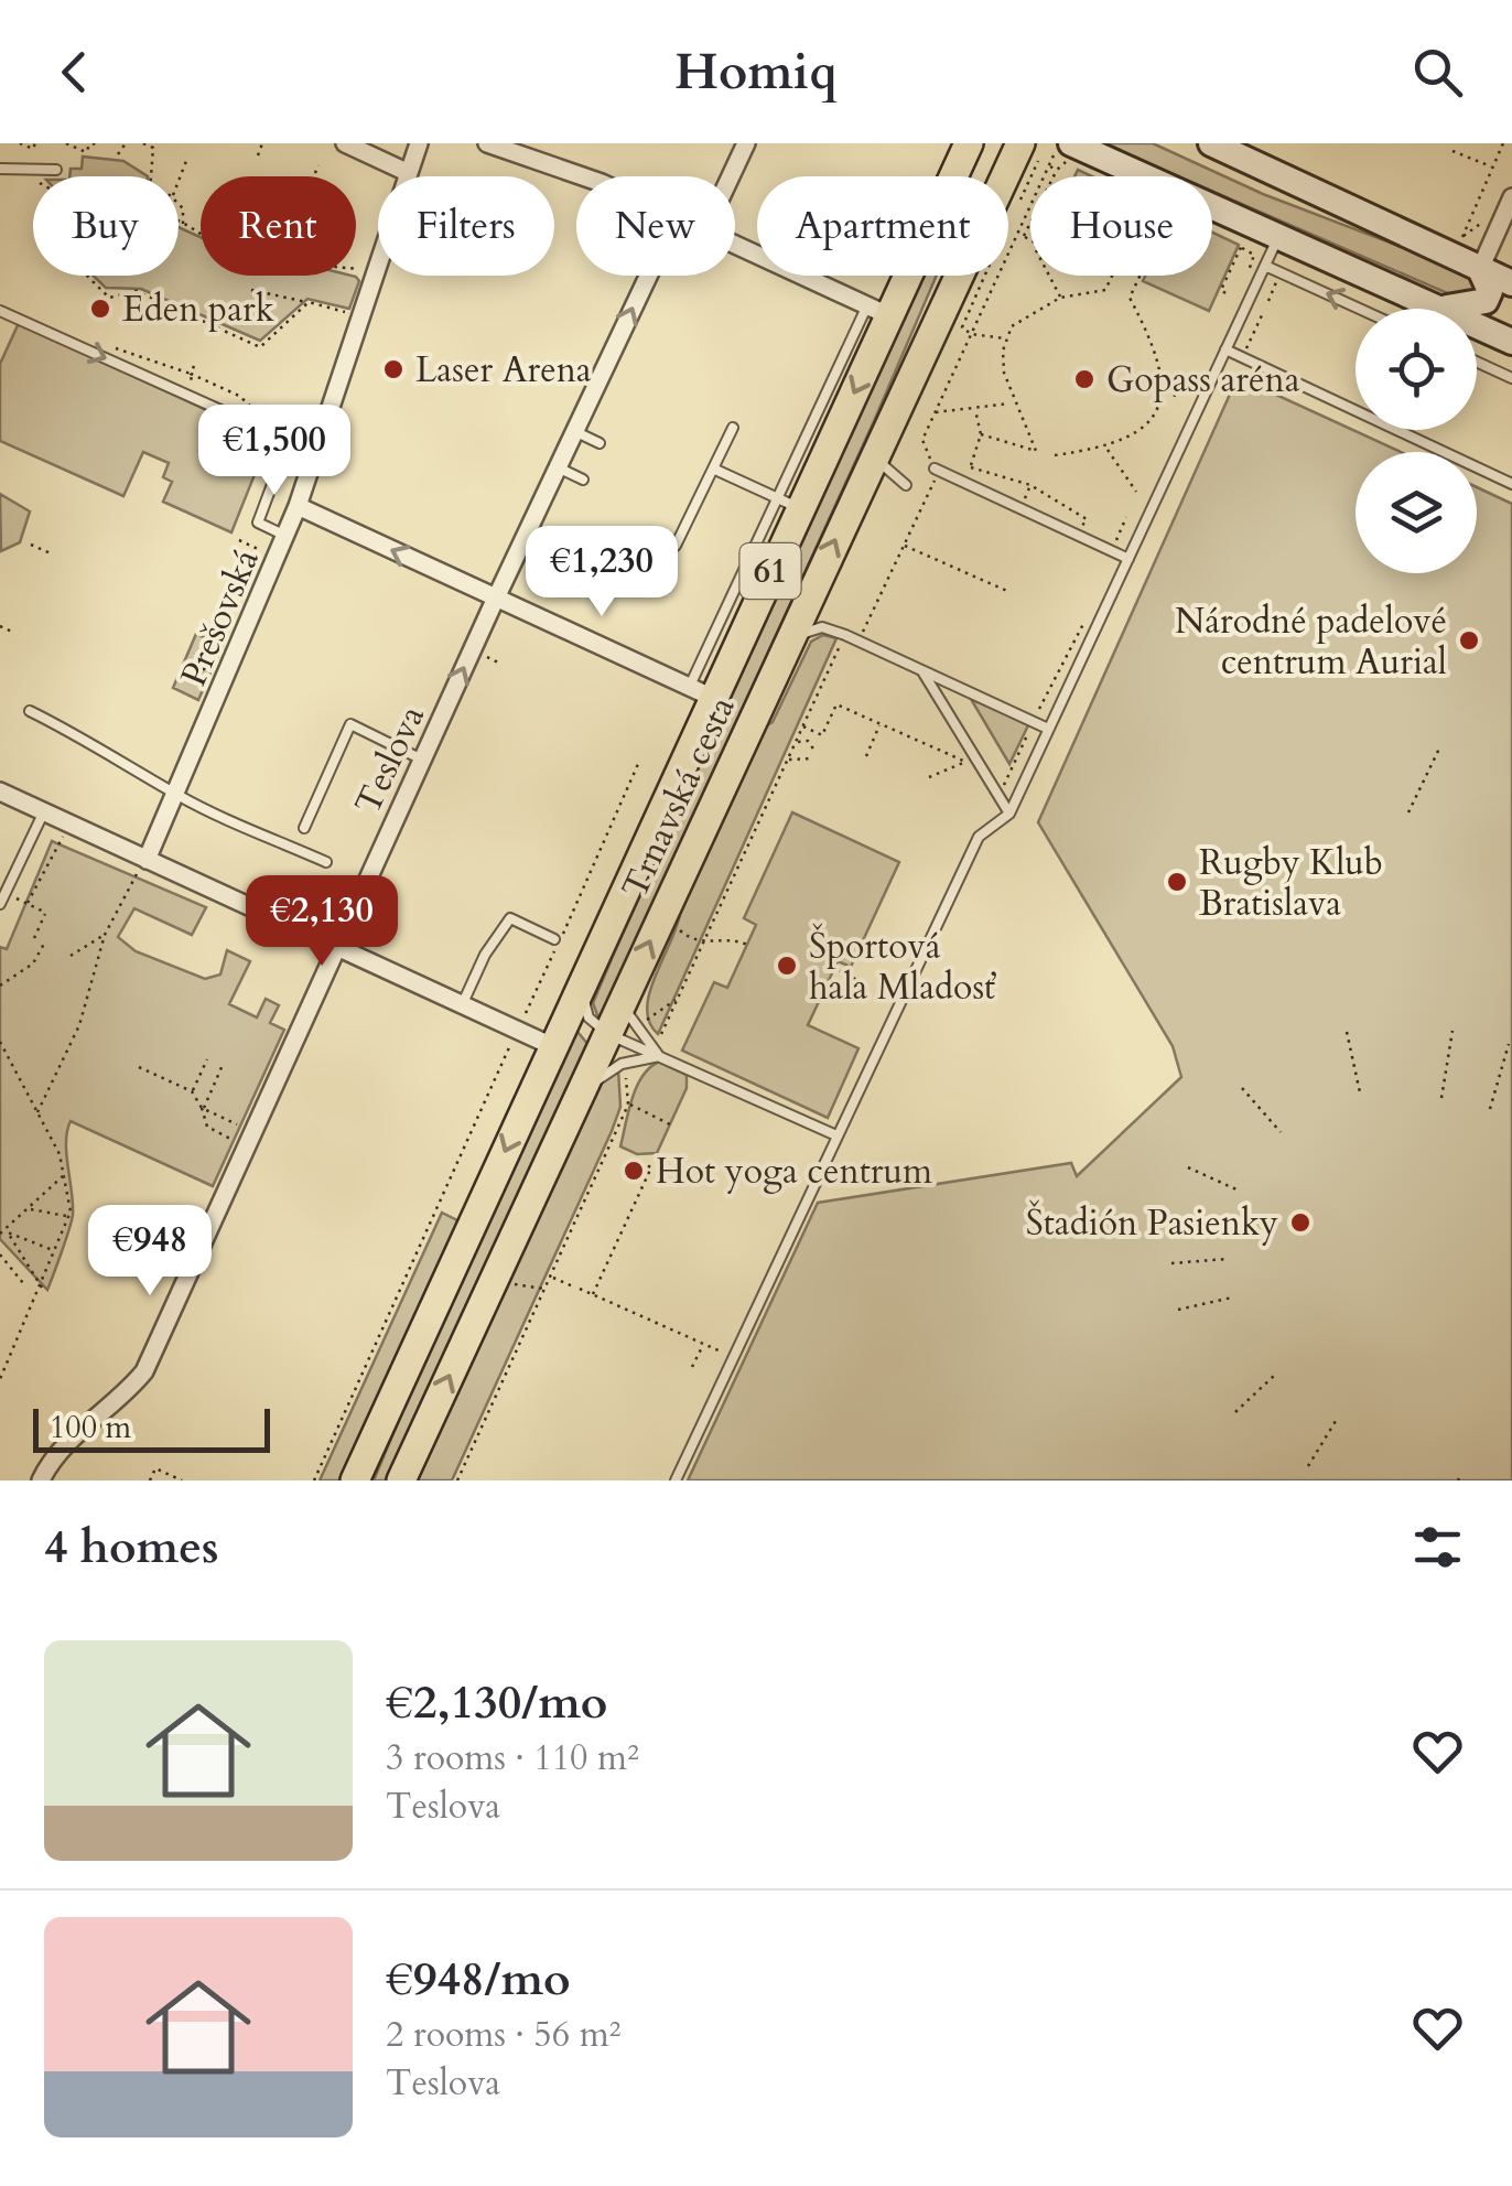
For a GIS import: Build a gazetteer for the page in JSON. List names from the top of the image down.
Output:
{
  "streets": {
    "main road": ["61", "Trnavská cesta"],
    "street": ["Prešovská", "Teslova"]
  },
  "places": [
    "Eden park",
    "Laser Arena",
    "Gopass aréna",
    "Národné padelové centrum Aurial",
    "Rugby Klub Bratislava",
    "Športová hala Mladosť",
    "Hot yoga centrum",
    "Štadión Pasienky"
  ],
  "scale_bar": "100 m",
  "page": {
    "header": "Homiq",
    "chip": [
      "Buy",
      "Rent",
      "Filters",
      "New",
      "Apartment",
      "House"
    ],
    "price": [
      "€1,500",
      "€1,230",
      "€2,130",
      "€948"
    ],
    "scale": "100 m",
    "heading": "4 homes",
    "list": [
      {
        "name": "€2,130/mo",
        "note": "3 rooms · 110 m² · Teslova"
      },
      {
        "name": "€948/mo",
        "note": "2 rooms · 56 m² · Teslova"
      }
    ]
  }
}
